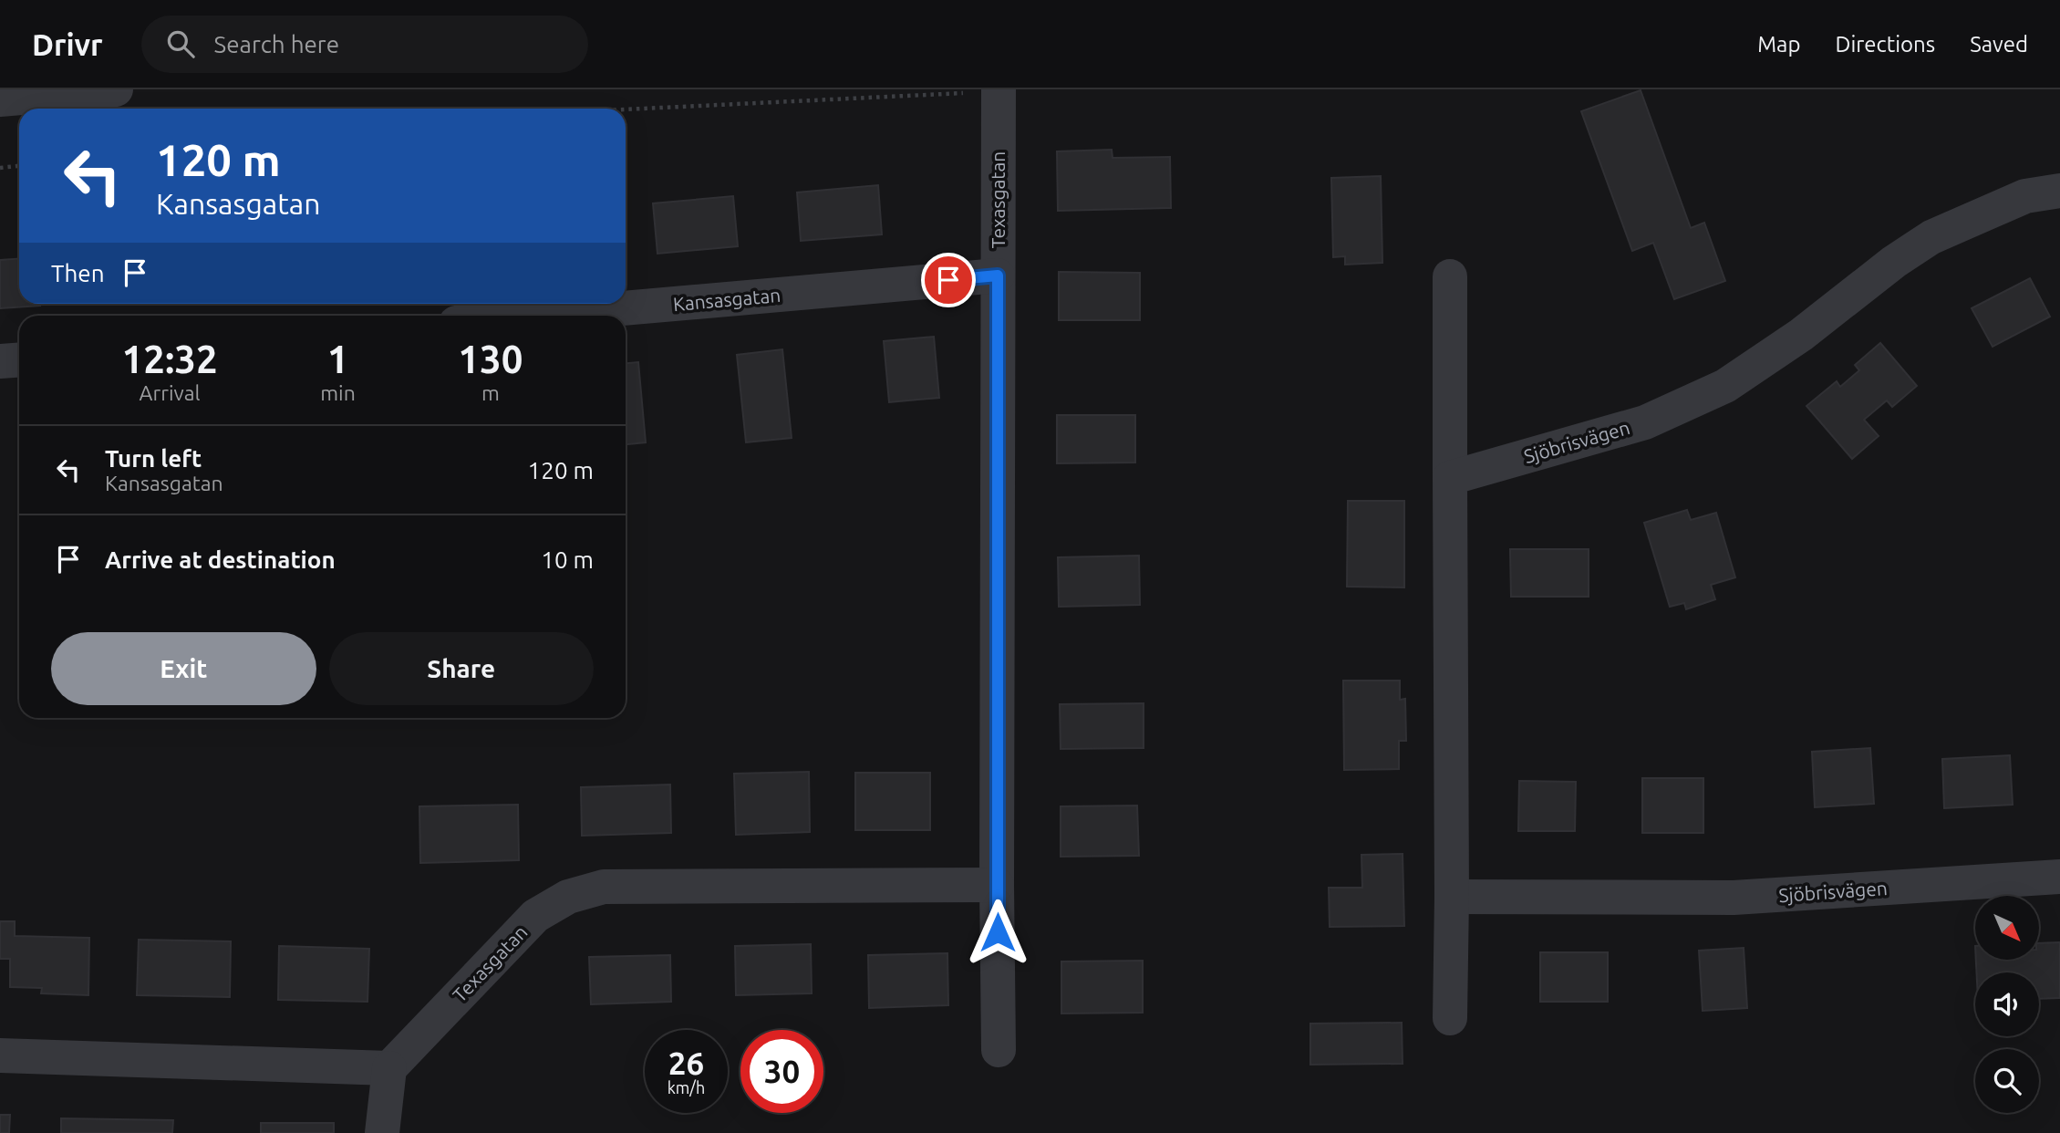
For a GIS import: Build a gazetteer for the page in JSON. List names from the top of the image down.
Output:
{
  "streets": {
    "street": ["Texasgatan", "Kansasgatan", "Sjöbrisvägen"]
  },
  "crossings": [
    ["Texasgatan", "Kansasgatan"]
  ],
  "north": "bottom right",
  "page": {
    "header": "Drivr",
    "search": "Search here",
    "nav": ["Map", "Directions", "Saved"],
    "turn": ["120 m", "Kansasgatan"],
    "then": "Then",
    "eta": [
      "12:32",
      "Arrival",
      "1",
      "min",
      "130",
      "m"
    ],
    "list": [
      {
        "name": "Turn left",
        "note": "Kansasgatan",
        "value": "120 m"
      },
      {
        "name": "Arrive at destination",
        "value": "10 m"
      }
    ],
    "buttons": ["Exit", "Share"],
    "speed": "26 km/h",
    "limit": "30"
  }
}
